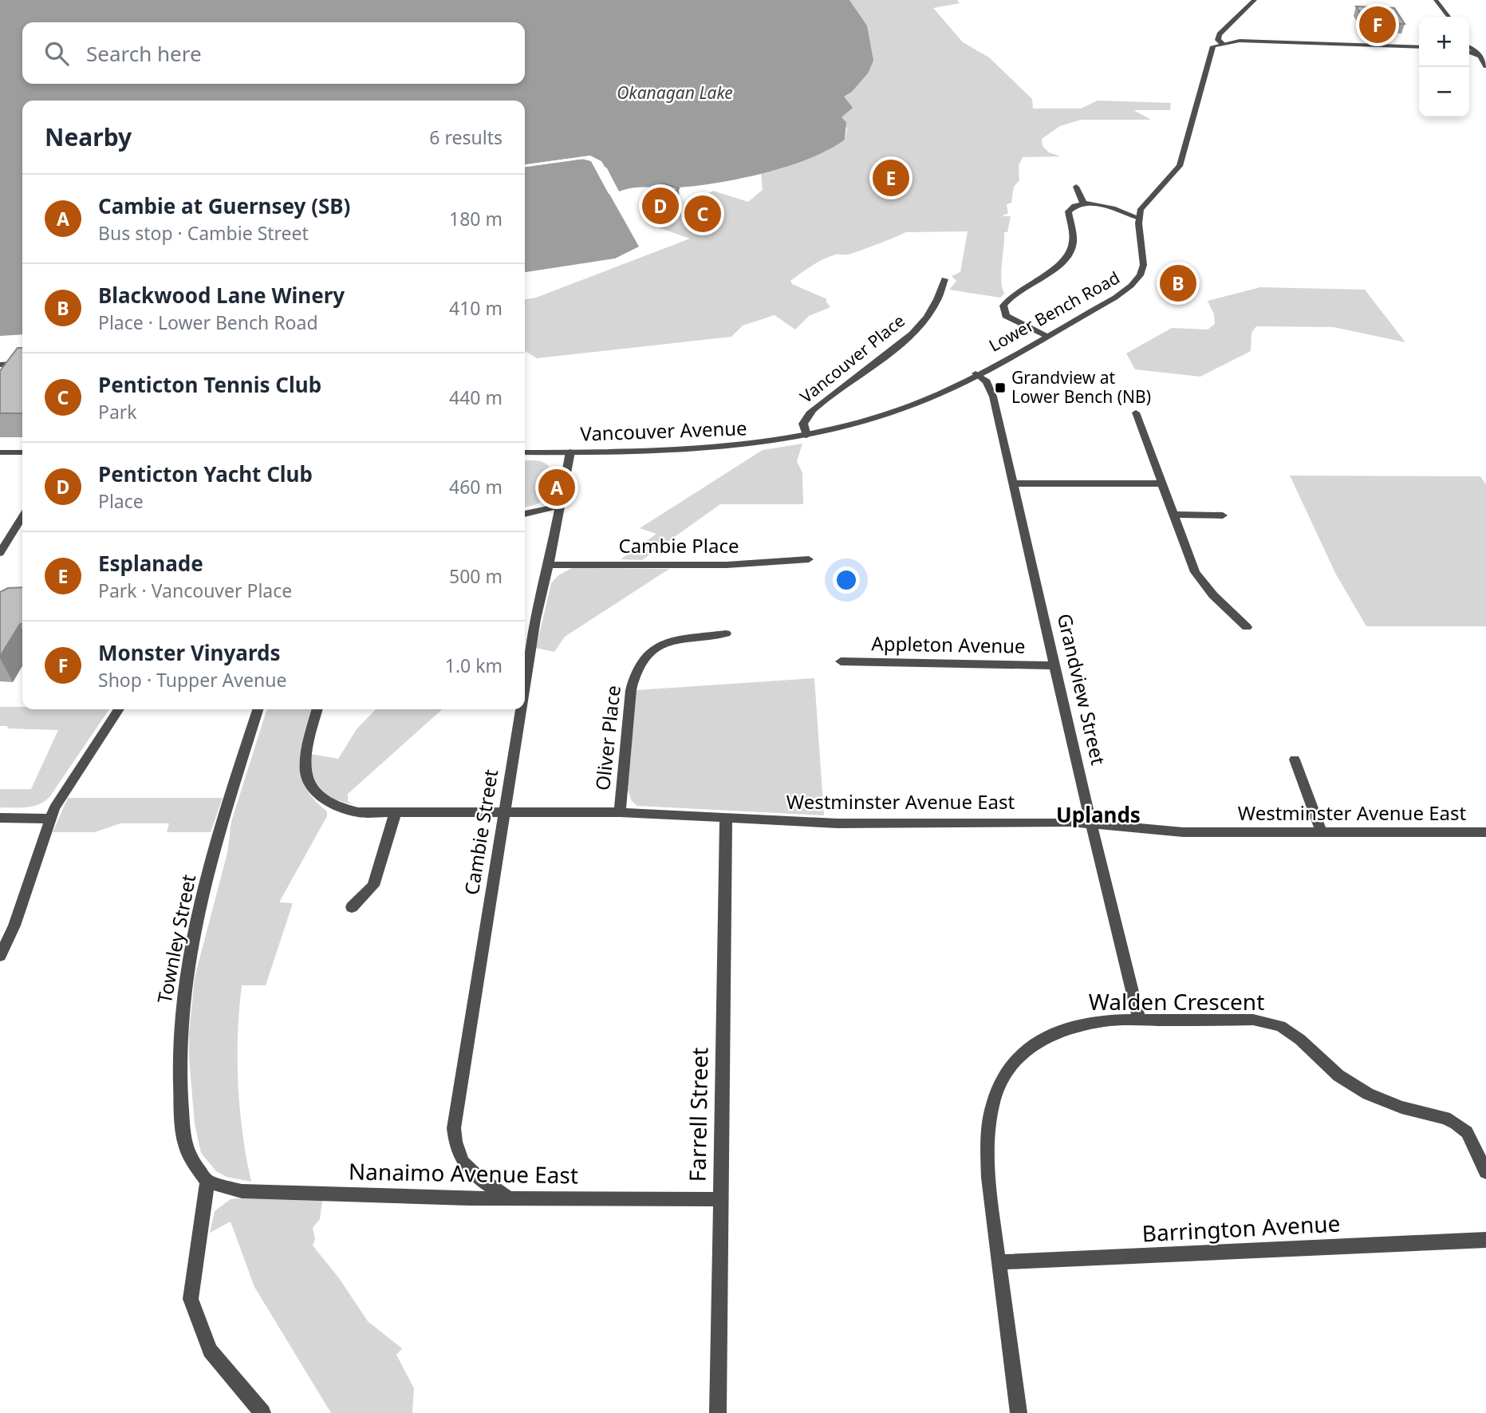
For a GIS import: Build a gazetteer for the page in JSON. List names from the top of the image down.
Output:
{
  "streets": {
    "street": [
      "Lower Bench Road",
      "Vancouver Place",
      "Vancouver Avenue",
      "Cambie Place",
      "Appleton Avenue",
      "Grandview Street",
      "Oliver Place",
      "Westminster Avenue East",
      "Cambie Street",
      "Townley Street",
      "Walden Crescent",
      "Farrell Street",
      "Nanaimo Avenue East",
      "Barrington Avenue"
    ]
  },
  "crossings": [
    ["Lower Bench Road", "Vancouver Place"],
    ["Lower Bench Road", "Vancouver Avenue"],
    ["Lower Bench Road", "Grandview Street"],
    ["Vancouver Place", "Vancouver Avenue"],
    ["Vancouver Avenue", "Cambie Street"],
    ["Cambie Place", "Cambie Street"],
    ["Appleton Avenue", "Grandview Street"],
    ["Grandview Street", "Westminster Avenue East"],
    ["Grandview Street", "Walden Crescent"],
    ["Oliver Place", "Westminster Avenue East"],
    ["Westminster Avenue East", "Cambie Street"],
    ["Westminster Avenue East", "Farrell Street"],
    ["Cambie Street", "Nanaimo Avenue East"],
    ["Townley Street", "Nanaimo Avenue East"],
    ["Walden Crescent", "Barrington Avenue"],
    ["Farrell Street", "Nanaimo Avenue East"]
  ],
  "districts": ["Uplands"],
  "water": ["Okanagan Lake"],
  "places": {
    "transit": ["Grandview at Lower Bench (NB)"]
  },
  "page": {
    "pins": [
      "F",
      "E",
      "D",
      "C",
      "B",
      "A"
    ],
    "map_buttons": ["+", "−"],
    "search": "Search here",
    "heading": ["Nearby", "6 results"],
    "list": [
      {
        "mark": "A",
        "name": "Cambie at Guernsey (SB)",
        "note": "Bus stop · Cambie Street",
        "value": "180 m"
      },
      {
        "mark": "B",
        "name": "Blackwood Lane Winery",
        "note": "Place · Lower Bench Road",
        "value": "410 m"
      },
      {
        "mark": "C",
        "name": "Penticton Tennis Club",
        "note": "Park",
        "value": "440 m"
      },
      {
        "mark": "D",
        "name": "Penticton Yacht Club",
        "note": "Place",
        "value": "460 m"
      },
      {
        "mark": "E",
        "name": "Esplanade",
        "note": "Park · Vancouver Place",
        "value": "500 m"
      },
      {
        "mark": "F",
        "name": "Monster Vinyards",
        "note": "Shop · Tupper Avenue",
        "value": "1.0 km"
      }
    ]
  }
}
